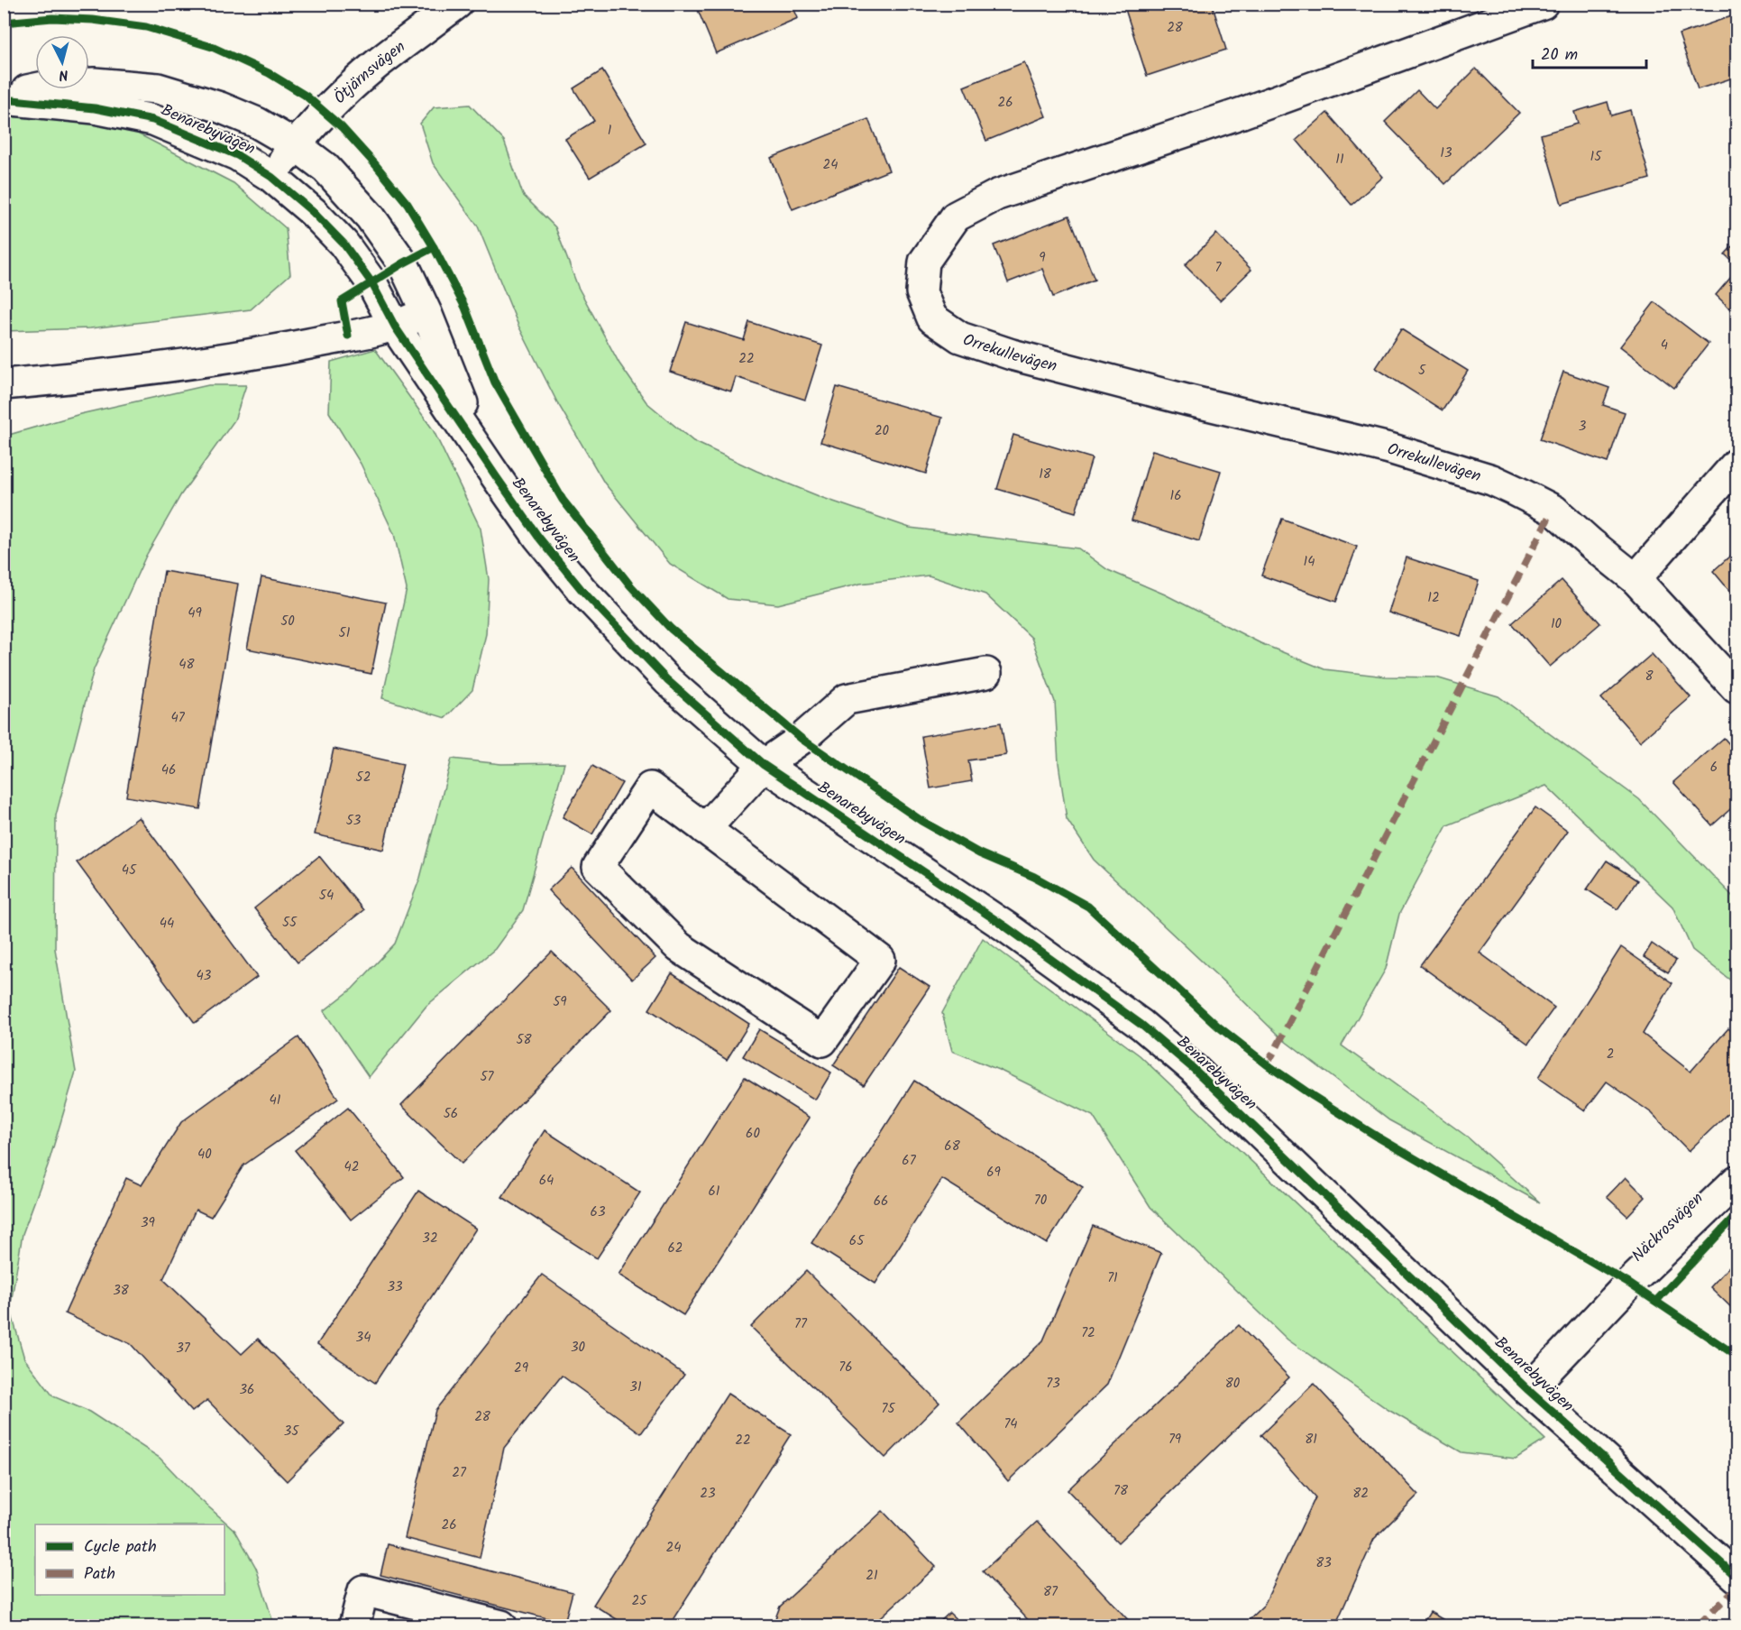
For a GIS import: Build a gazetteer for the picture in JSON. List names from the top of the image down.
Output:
{
  "streets": {
    "street": [
      "Ötjärnsvägen",
      "Benarebyvägen",
      "Orrekullevägen",
      "Näckrosvägen"
    ]
  },
  "crossings": [
    ["Ötjärnsvägen", "Benarebyvägen"],
    ["Benarebyvägen", "Näckrosvägen"]
  ],
  "house_numbers": [
    "28",
    "26",
    "1",
    "13",
    "15",
    "11",
    "24",
    "9",
    "7",
    "4",
    "22",
    "5",
    "3",
    "20",
    "18",
    "16",
    "14",
    "12",
    "49",
    "50",
    "10",
    "51",
    "48",
    "8",
    "47",
    "6",
    "46",
    "52",
    "53",
    "45",
    "54",
    "55",
    "44",
    "43",
    "59",
    "58",
    "2",
    "57",
    "41",
    "56",
    "60",
    "68",
    "40",
    "67",
    "42",
    "69",
    "64",
    "61",
    "70",
    "66",
    "63",
    "39",
    "32",
    "65",
    "62",
    "71",
    "33",
    "38",
    "77",
    "72",
    "34",
    "30",
    "37",
    "76",
    "29",
    "73",
    "80",
    "31",
    "36",
    "75",
    "28",
    "74",
    "35",
    "79",
    "81",
    "22",
    "27",
    "78",
    "23",
    "82",
    "26",
    "24",
    "83",
    "21",
    "87",
    "25"
  ],
  "legend": ["Cycle path", "Path"],
  "scale_bar": "20 m",
  "north": "bottom"
}
